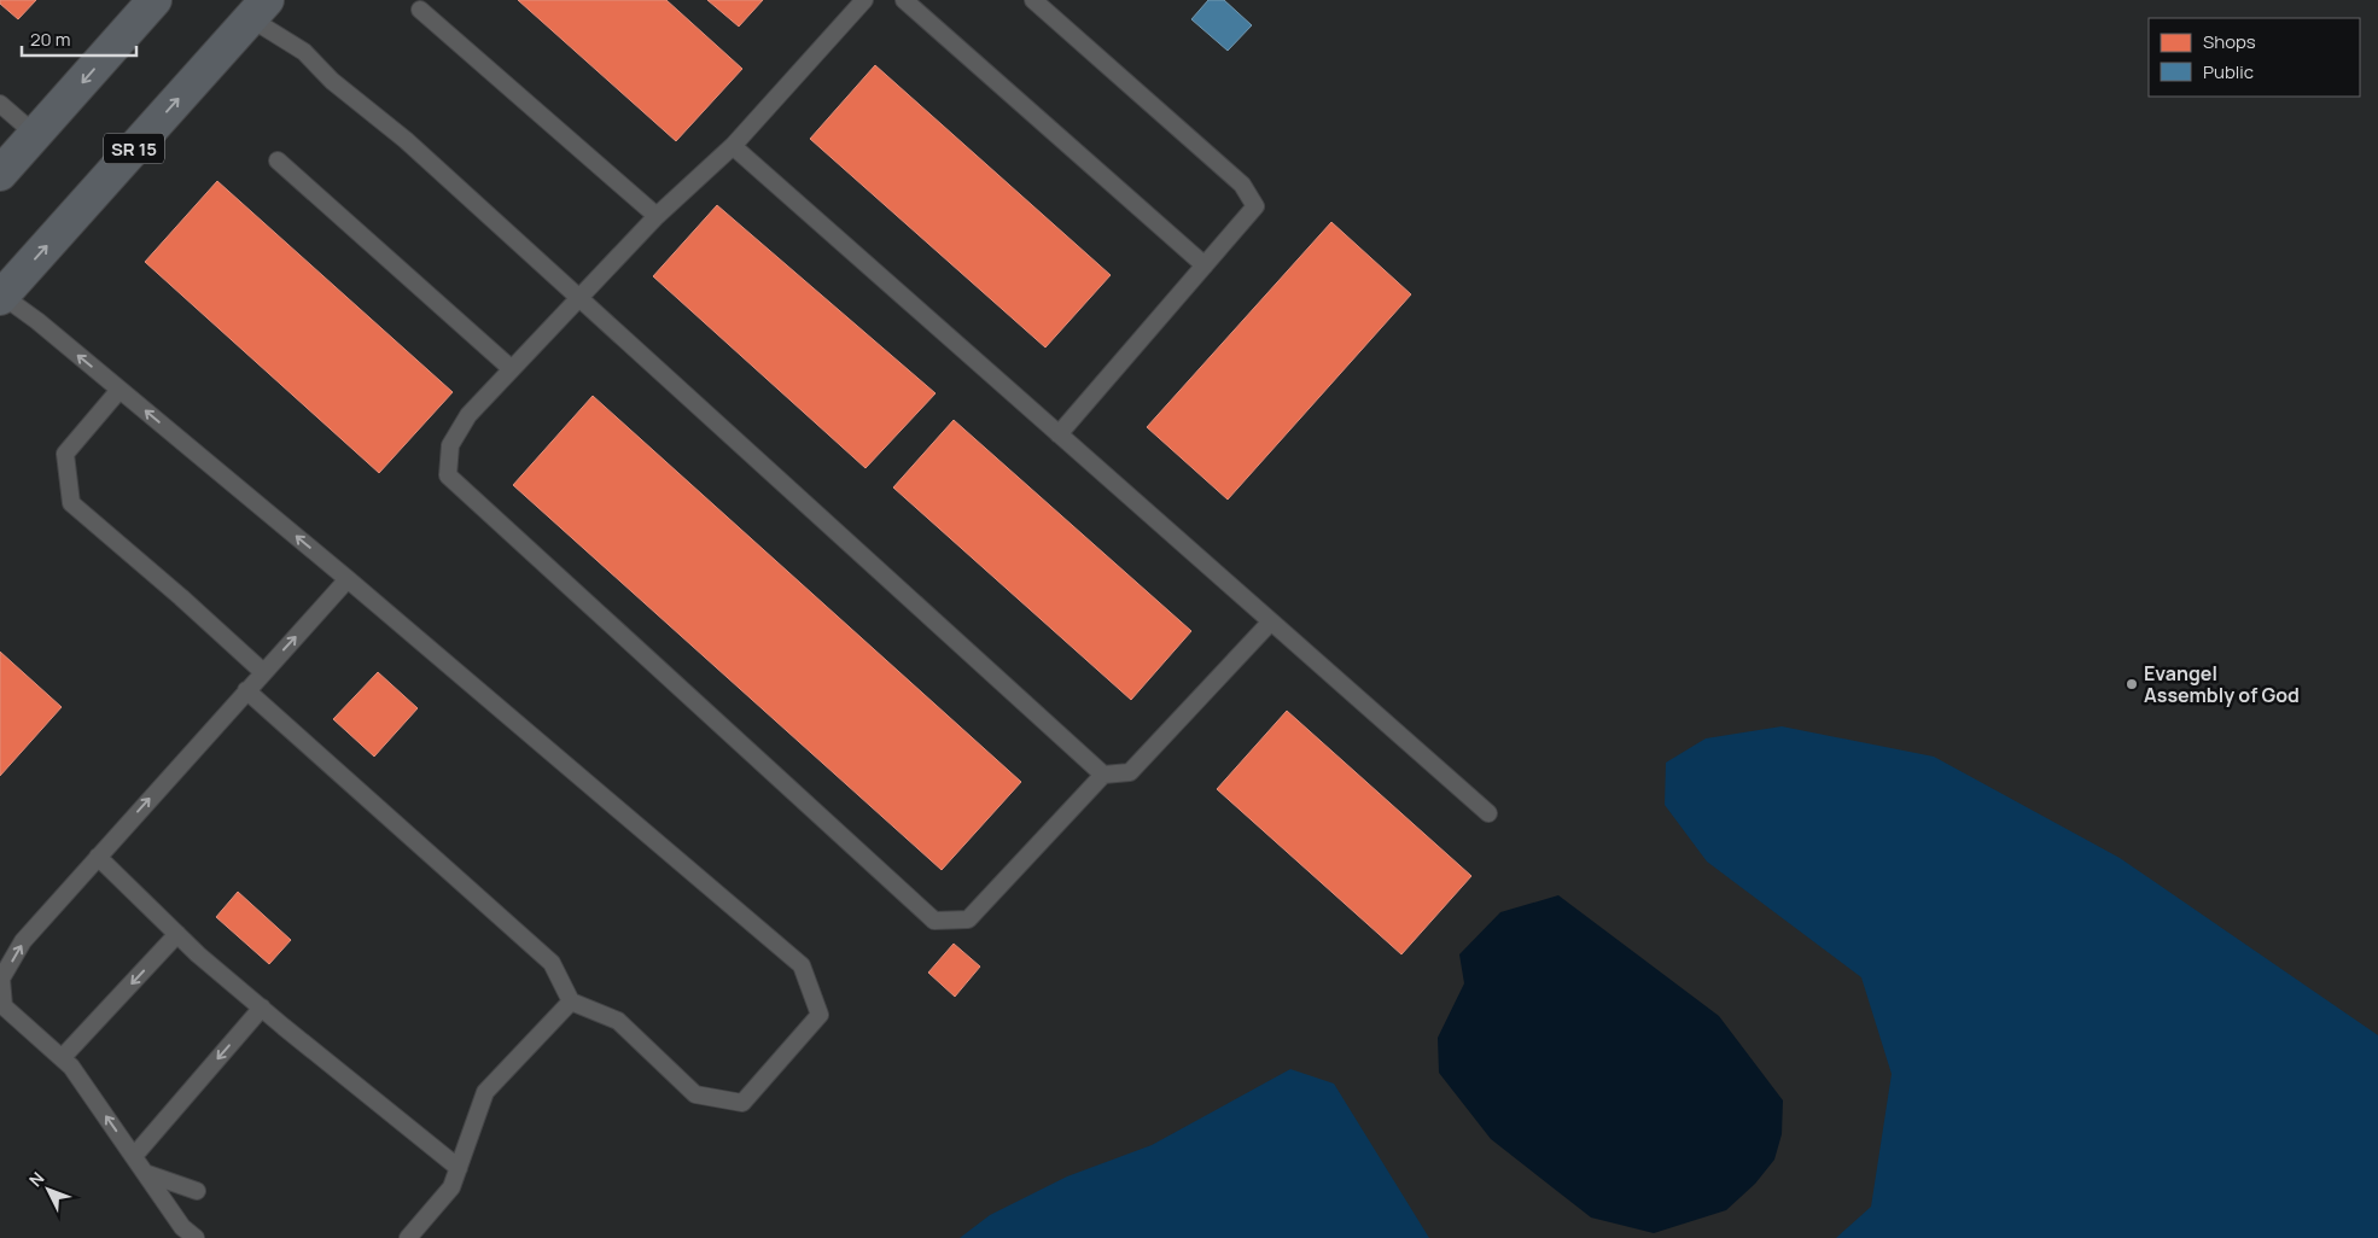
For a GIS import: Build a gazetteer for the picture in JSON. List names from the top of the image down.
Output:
{
  "streets": {
    "main road": ["SR 15"]
  },
  "places": ["Evangel Assembly of God"],
  "legend": ["Shops", "Public"],
  "scale_bar": "20 m",
  "north": "top left"
}
